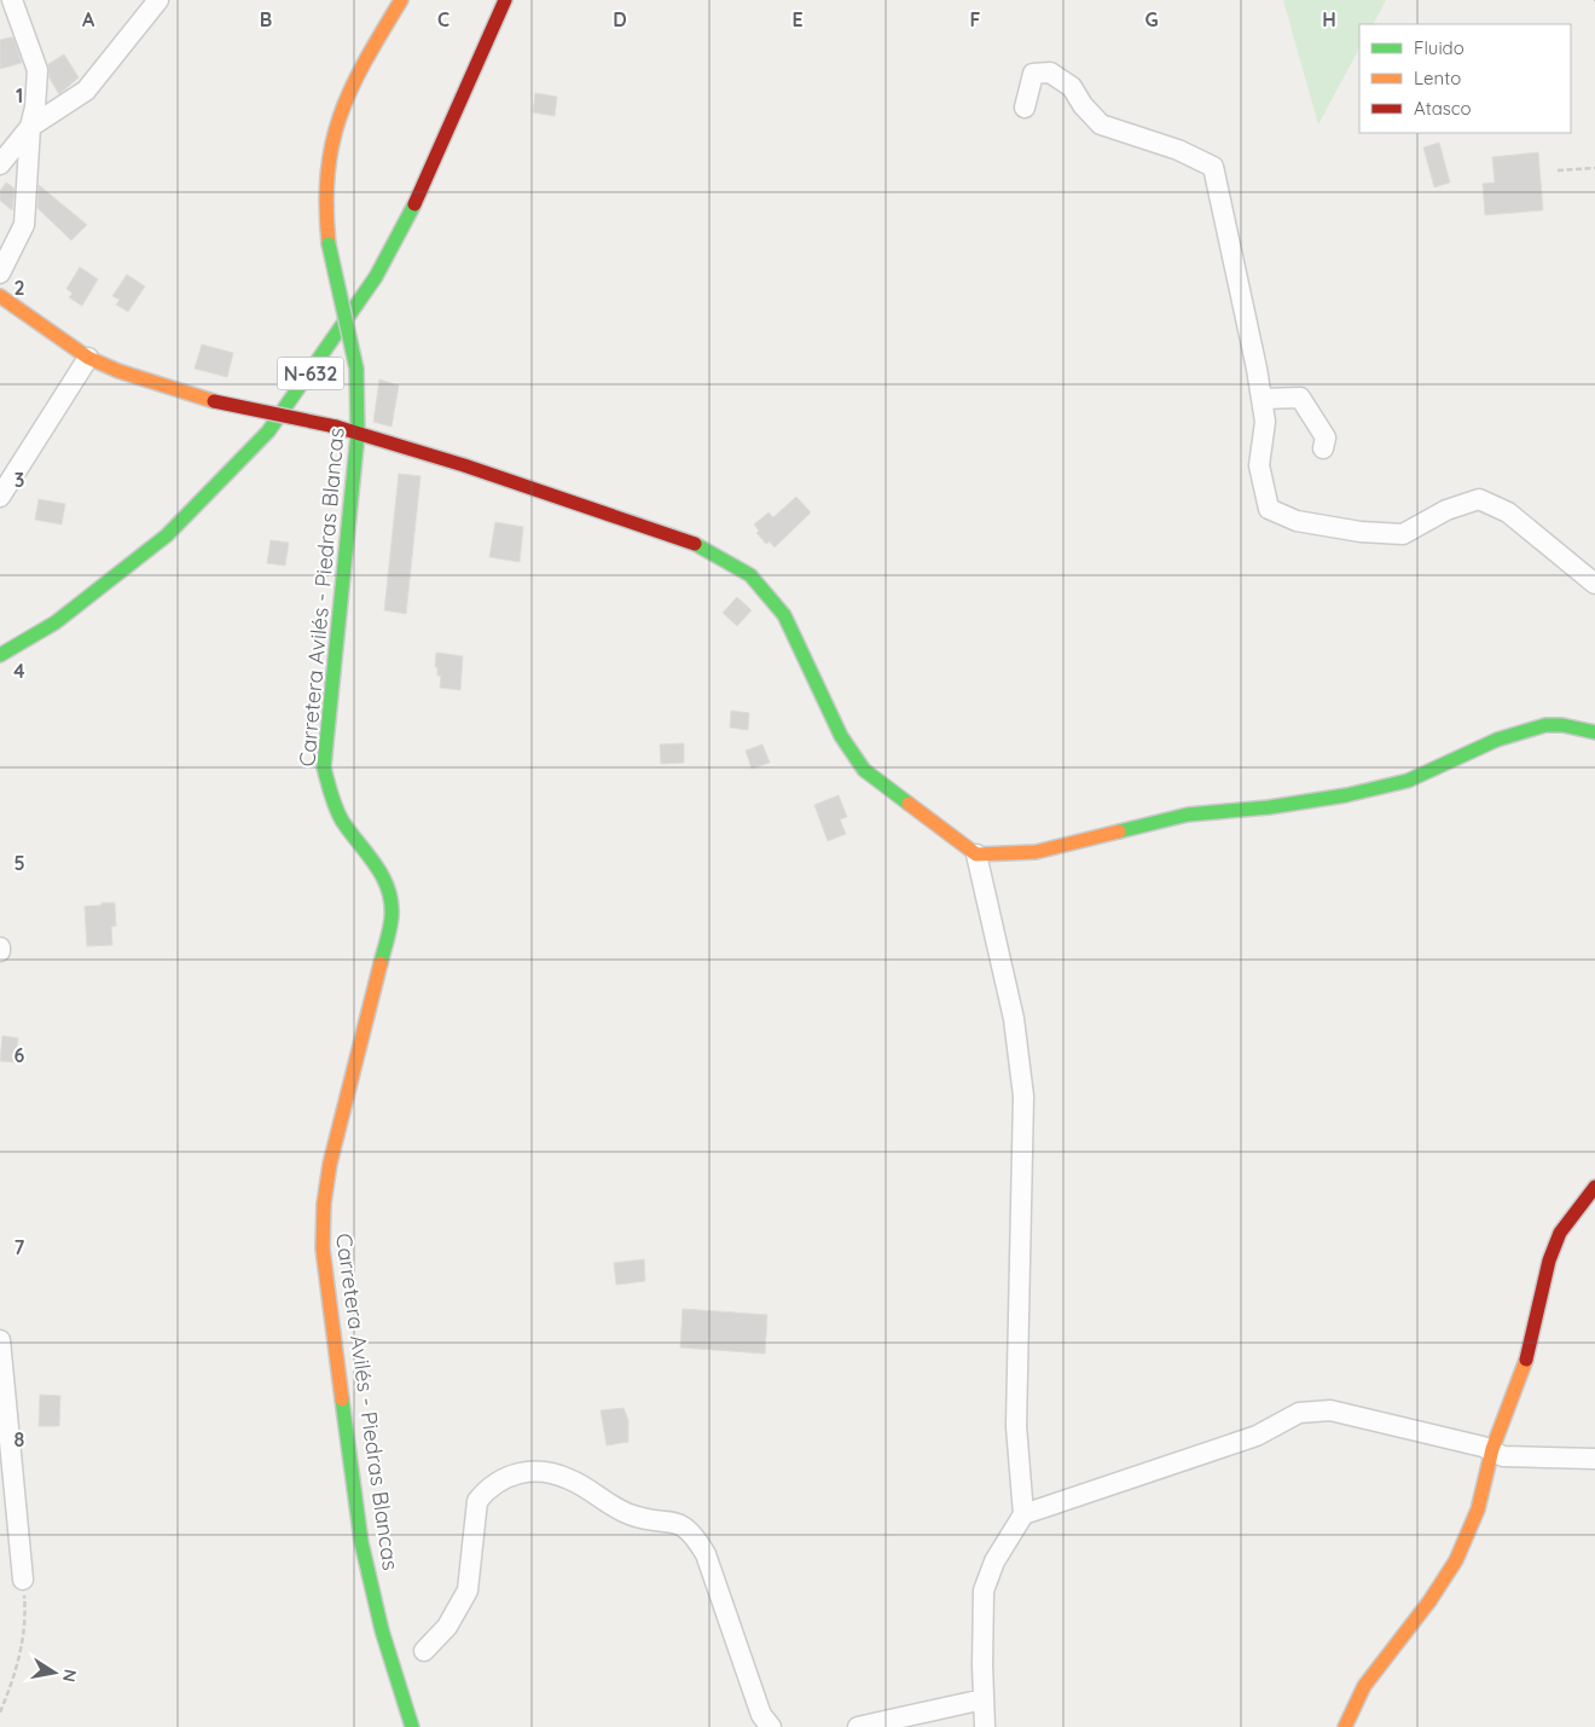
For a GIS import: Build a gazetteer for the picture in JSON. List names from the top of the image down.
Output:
{
  "streets": {
    "main road": ["N-632", "Carretera Avilés - Piedras Blancas"]
  },
  "legend": ["Fluido", "Lento", "Atasco"],
  "north": "right",
  "grid": {
    "columns": [
      "A",
      "B",
      "C",
      "D",
      "E",
      "F",
      "G",
      "H"
    ],
    "rows": [
      "1",
      "2",
      "3",
      "4",
      "5",
      "6",
      "7",
      "8"
    ]
  }
}
